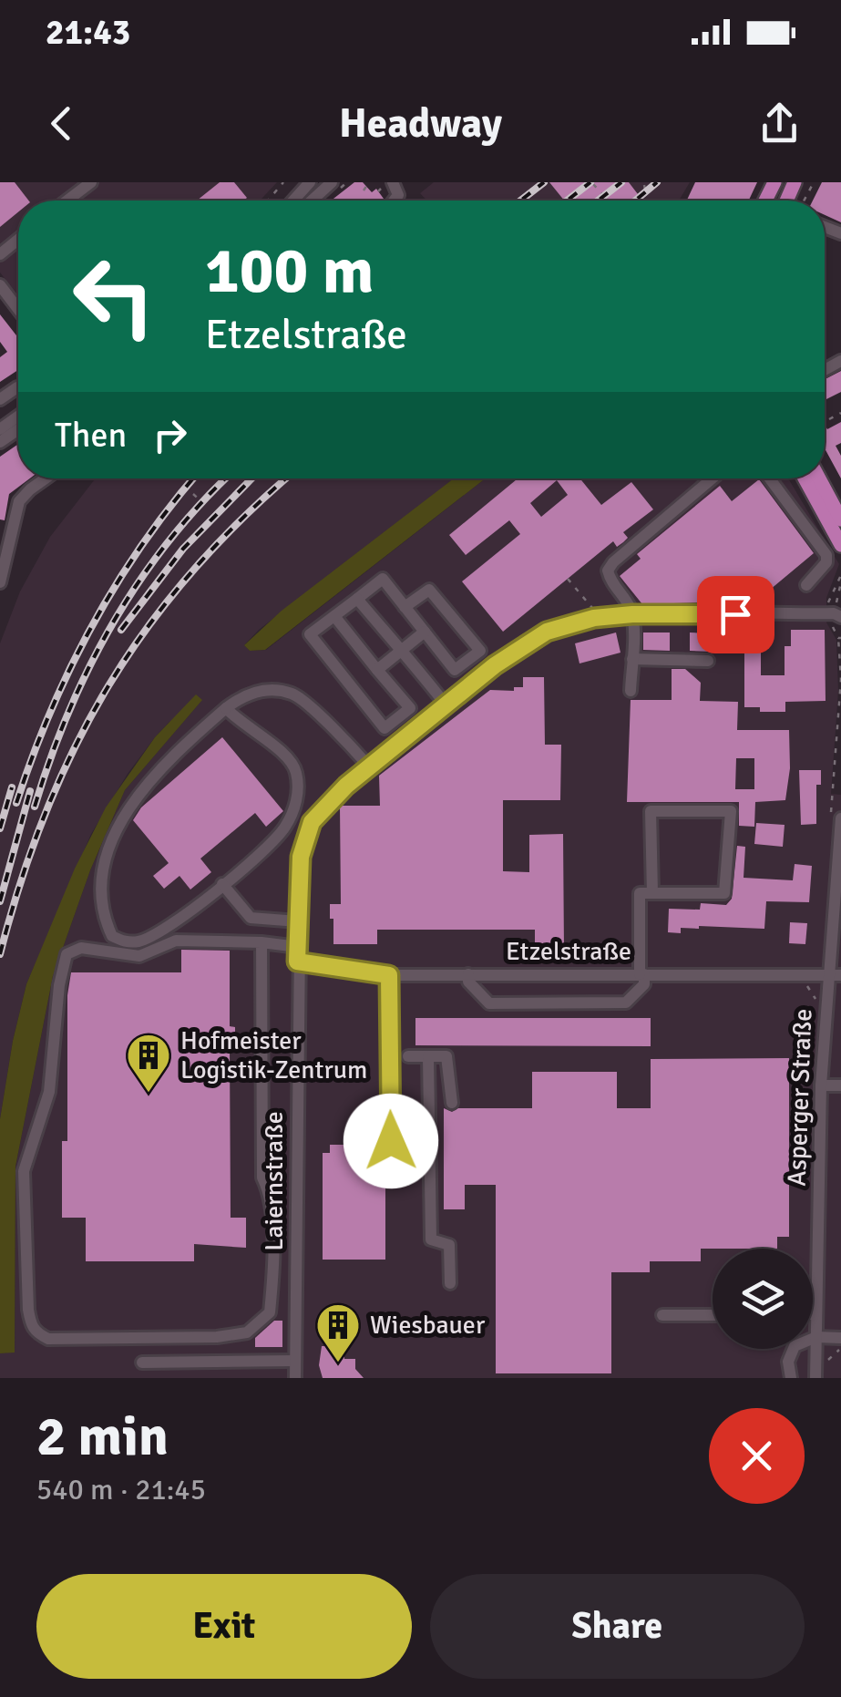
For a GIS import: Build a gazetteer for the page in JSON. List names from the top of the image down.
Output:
{
  "streets": {
    "street": ["Etzelstraße", "Asperger Straße", "Laiernstraße"]
  },
  "crossings": [
    ["Etzelstraße", "Asperger Straße"],
    ["Etzelstraße", "Laiernstraße"]
  ],
  "places": {
    "building": ["Hofmeister Logistik-Zentrum", "Wiesbauer"]
  },
  "page": {
    "status": "21:43",
    "header": "Headway",
    "turn": ["100 m", "Etzelstraße"],
    "then": "Then",
    "heading": ["2 min", "540 m · 21:45"],
    "buttons": ["Exit", "Share"]
  }
}
